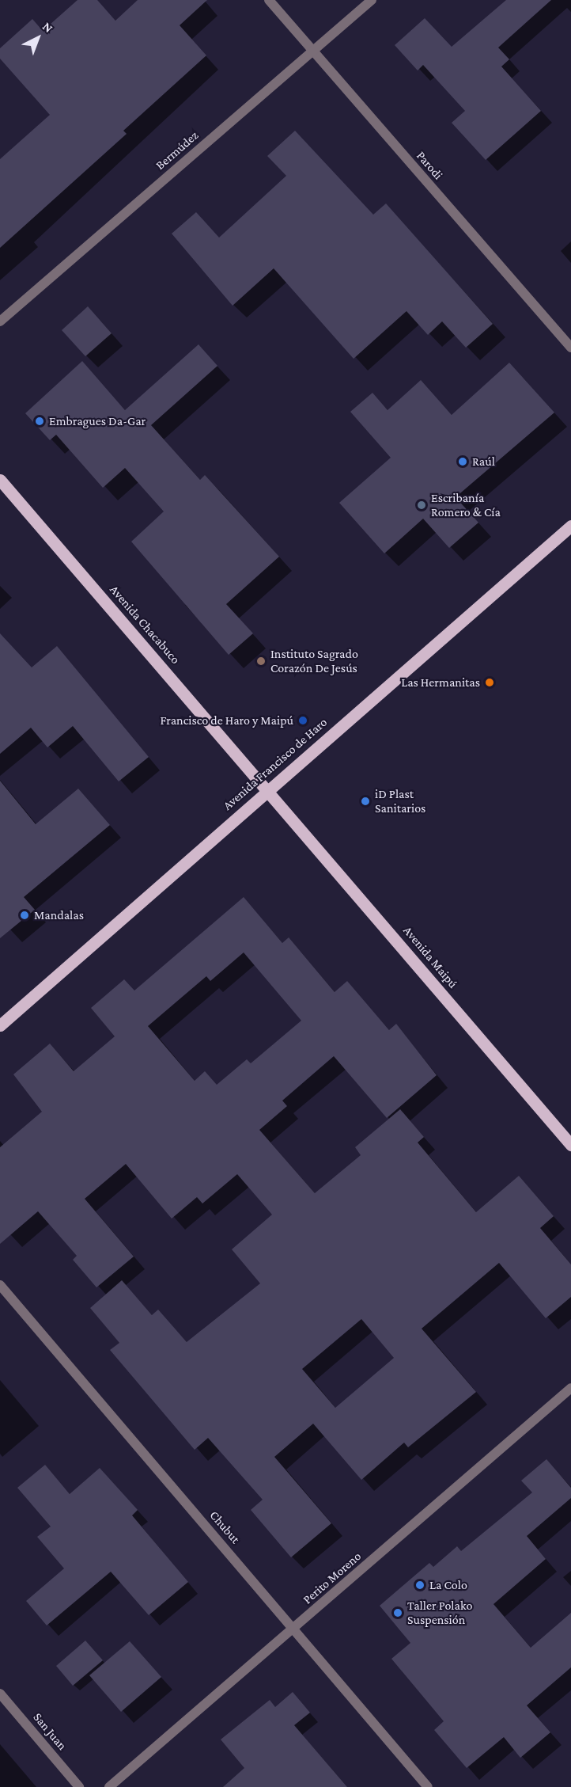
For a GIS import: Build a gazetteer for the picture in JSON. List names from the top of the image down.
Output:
{
  "streets": {
    "main road": ["Avenida Chacabuco", "Avenida Francisco de Haro", "Avenida Maipú"],
    "street": [
      "Bermúdez",
      "Parodi",
      "Chubut",
      "Perito Moreno",
      "San Juan"
    ]
  },
  "crossings": [
    ["Bermúdez", "Parodi"],
    ["Avenida Chacabuco", "Avenida Francisco de Haro"],
    ["Avenida Chacabuco", "Avenida Maipú"],
    ["Avenida Francisco de Haro", "Avenida Maipú"],
    ["Chubut", "Perito Moreno"]
  ],
  "places": [
    "Embragues Da-Gar",
    "Raúl",
    "Escribanía Romero & Cía",
    "Instituto Sagrado Corazón De Jesús",
    "Las Hermanitas",
    "Francisco de Haro y Maipú",
    "iD Plast Sanitarios",
    "Mandalas",
    "La Colo",
    "Taller Polako Suspensión"
  ],
  "north": "top right"
}
